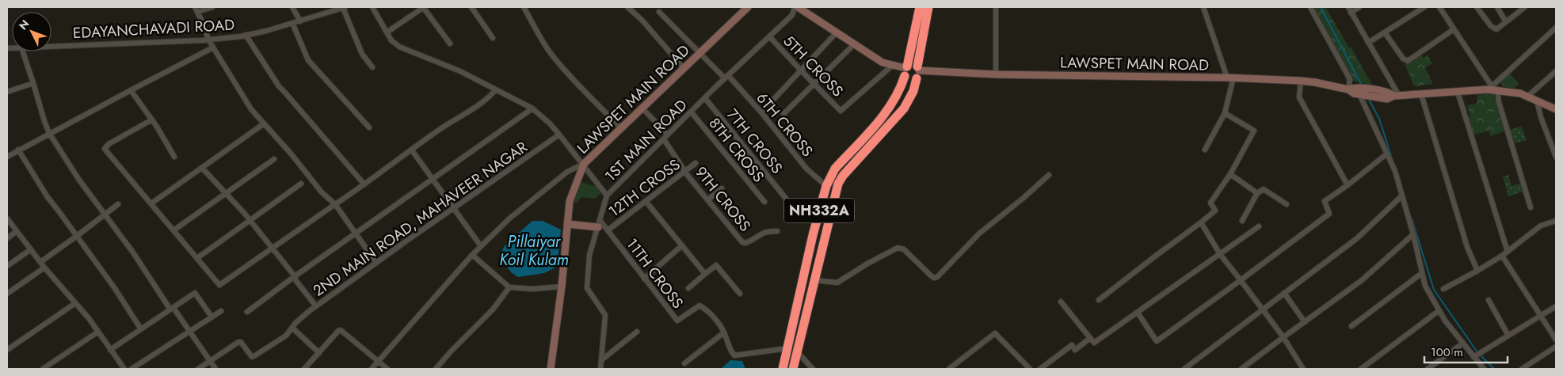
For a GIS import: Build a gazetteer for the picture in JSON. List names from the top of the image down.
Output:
{
  "streets": {
    "highway": ["NH332A"],
    "street": [
      "EDAYANCHAVADI ROAD",
      "LAWSPET MAIN ROAD",
      "5TH CROSS",
      "6TH CROSS",
      "1ST MAIN ROAD",
      "7TH CROSS",
      "8TH CROSS",
      "12TH CROSS",
      "9TH CROSS",
      "2ND MAIN ROAD, MAHAVEER NAGAR",
      "11TH CROSS"
    ]
  },
  "crossings": [
    ["LAWSPET MAIN ROAD", "6TH CROSS"],
    ["LAWSPET MAIN ROAD", "NH332A"],
    ["5TH CROSS", "1ST MAIN ROAD"],
    ["6TH CROSS", "1ST MAIN ROAD"],
    ["6TH CROSS", "NH332A"],
    ["1ST MAIN ROAD", "7TH CROSS"],
    ["1ST MAIN ROAD", "8TH CROSS"],
    ["1ST MAIN ROAD", "9TH CROSS"],
    ["1ST MAIN ROAD", "11TH CROSS"],
    ["12TH CROSS", "9TH CROSS"],
    ["12TH CROSS", "11TH CROSS"],
    ["NH332A", "11TH CROSS"]
  ],
  "water": ["Pillaiyar Koil Kulam"],
  "scale_bar": "100 m",
  "north": "top left"
}
